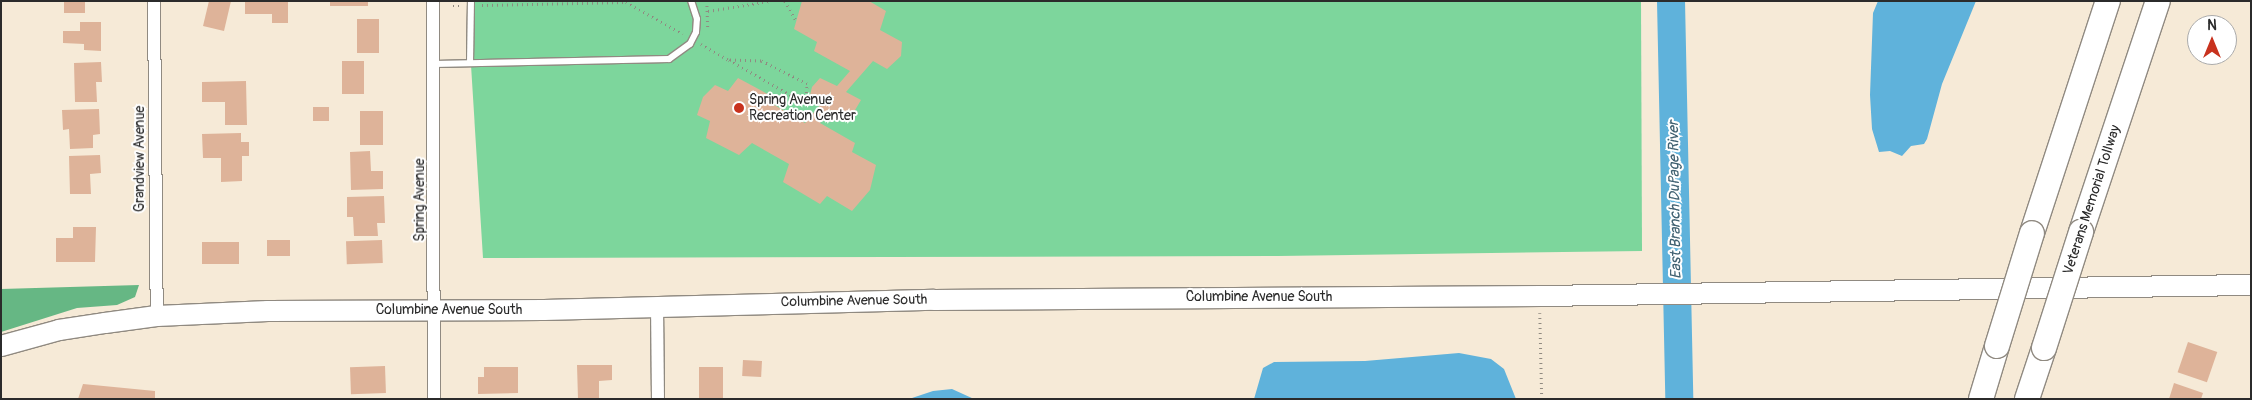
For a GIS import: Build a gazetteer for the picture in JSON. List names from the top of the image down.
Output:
{
  "streets": {
    "highway": ["Veterans Memorial Tollway"],
    "main road": ["Columbine Avenue South"],
    "street": ["Grandview Avenue", "Spring Avenue"]
  },
  "crossings": [
    ["Grandview Avenue", "Columbine Avenue South"],
    ["Spring Avenue", "Columbine Avenue South"]
  ],
  "water": ["East Branch DuPage River"],
  "places": ["Spring Avenue Recreation Center"],
  "north": "top"
}
